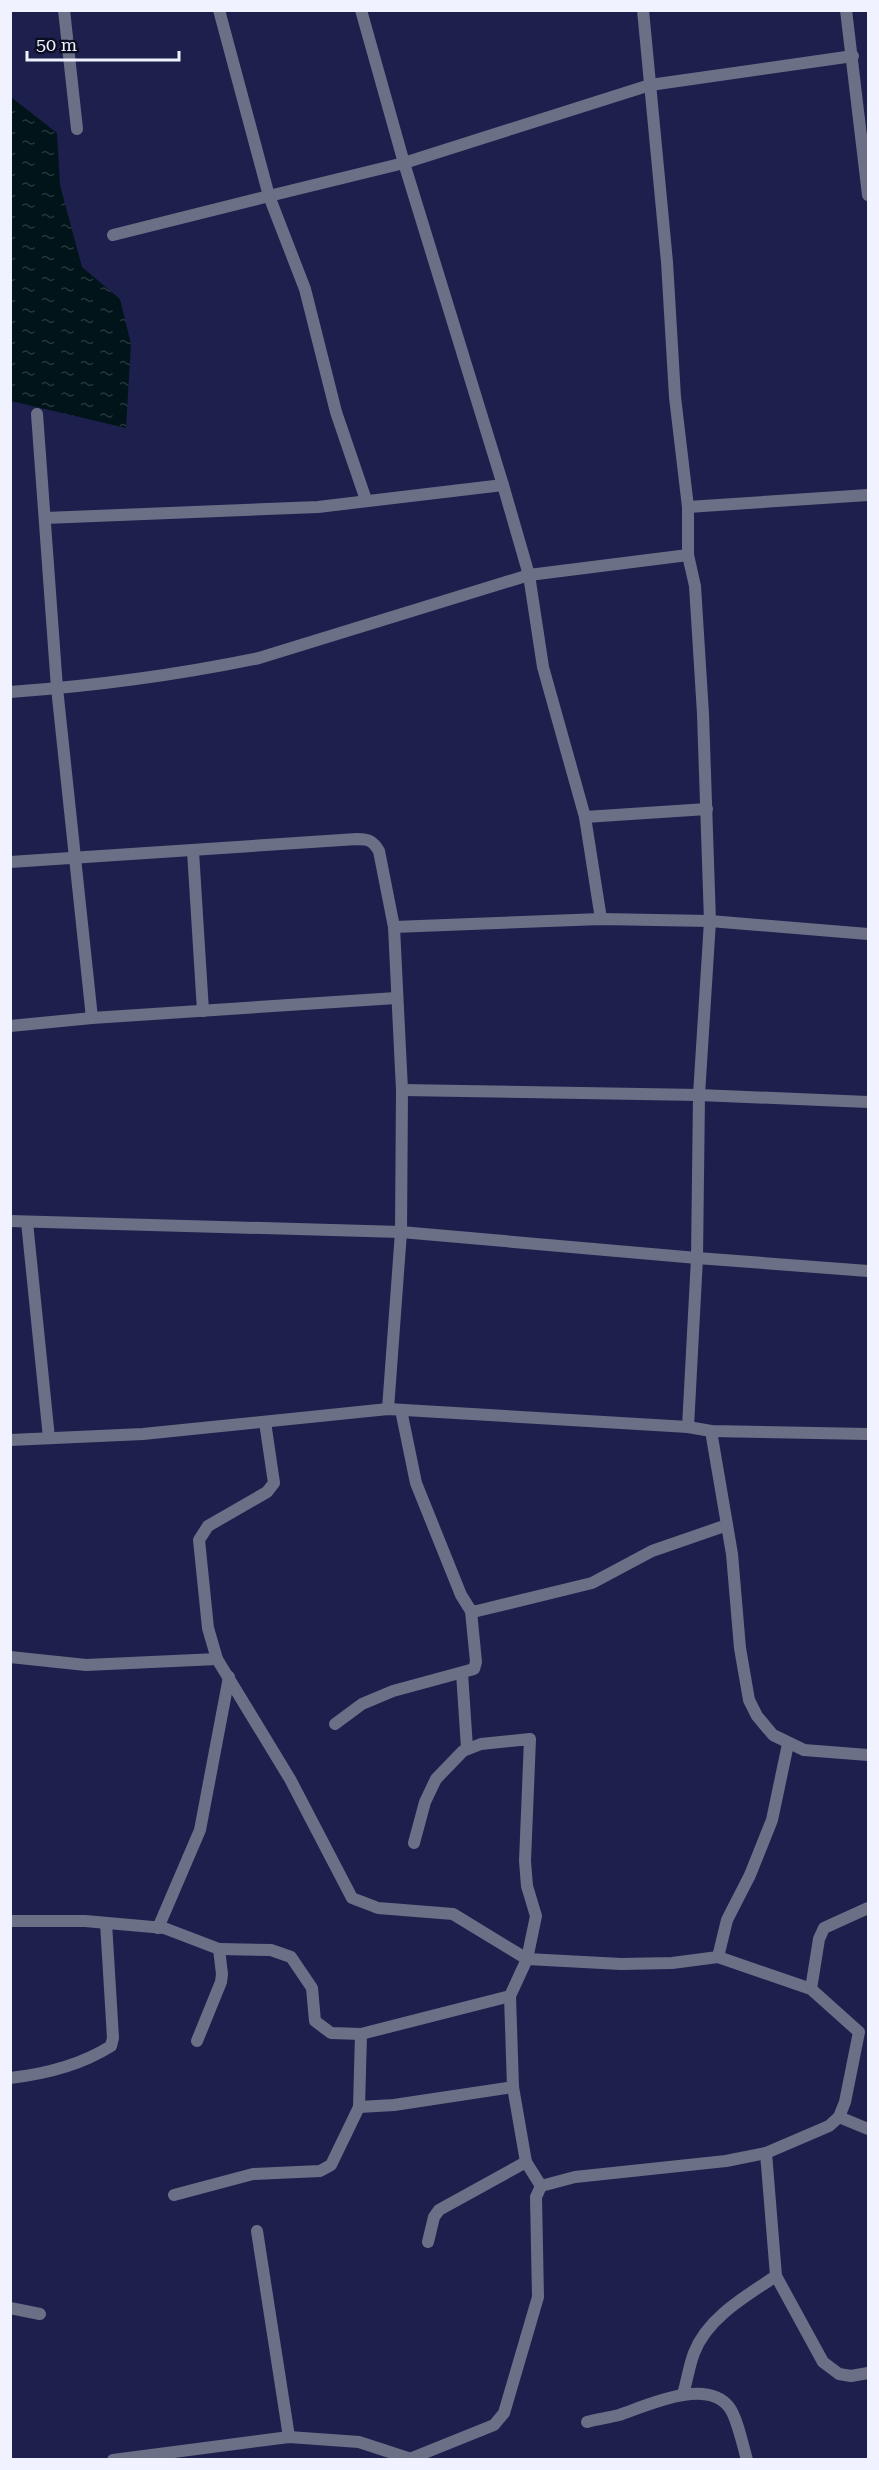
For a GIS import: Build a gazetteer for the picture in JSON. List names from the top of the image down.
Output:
{
  "scale_bar": "50 m"
}
